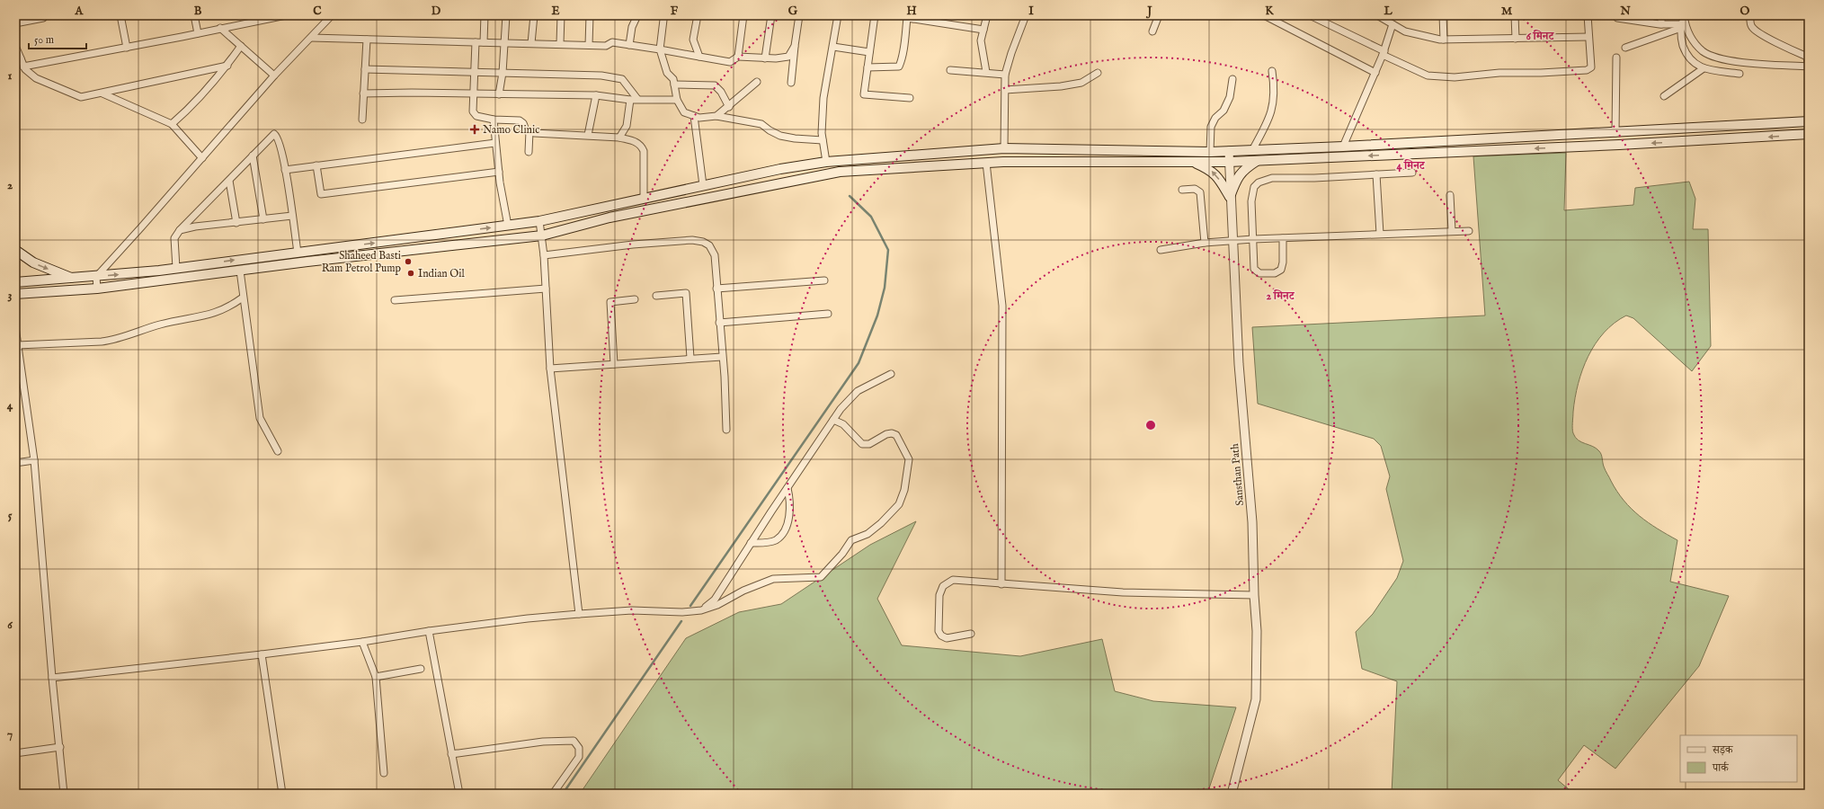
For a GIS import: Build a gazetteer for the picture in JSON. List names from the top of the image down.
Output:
{
  "streets": {
    "street": ["Sansthan Path"]
  },
  "places": {
    "health": ["Namo Clinic"],
    "other": ["Shaheed Basti Ram Petrol Pump", "Indian Oil"]
  },
  "legend": ["सड़क", "पार्क"],
  "scale_bar": "50 m",
  "grid": {
    "columns": [
      "A",
      "B",
      "C",
      "D",
      "E",
      "F",
      "G",
      "H",
      "I",
      "J",
      "K",
      "L",
      "M",
      "N",
      "O"
    ],
    "rows": [
      "1",
      "2",
      "3",
      "4",
      "5",
      "6",
      "7"
    ]
  },
  "rings": ["6 मिनट", "4 मिनट", "2 मिनट"]
}
